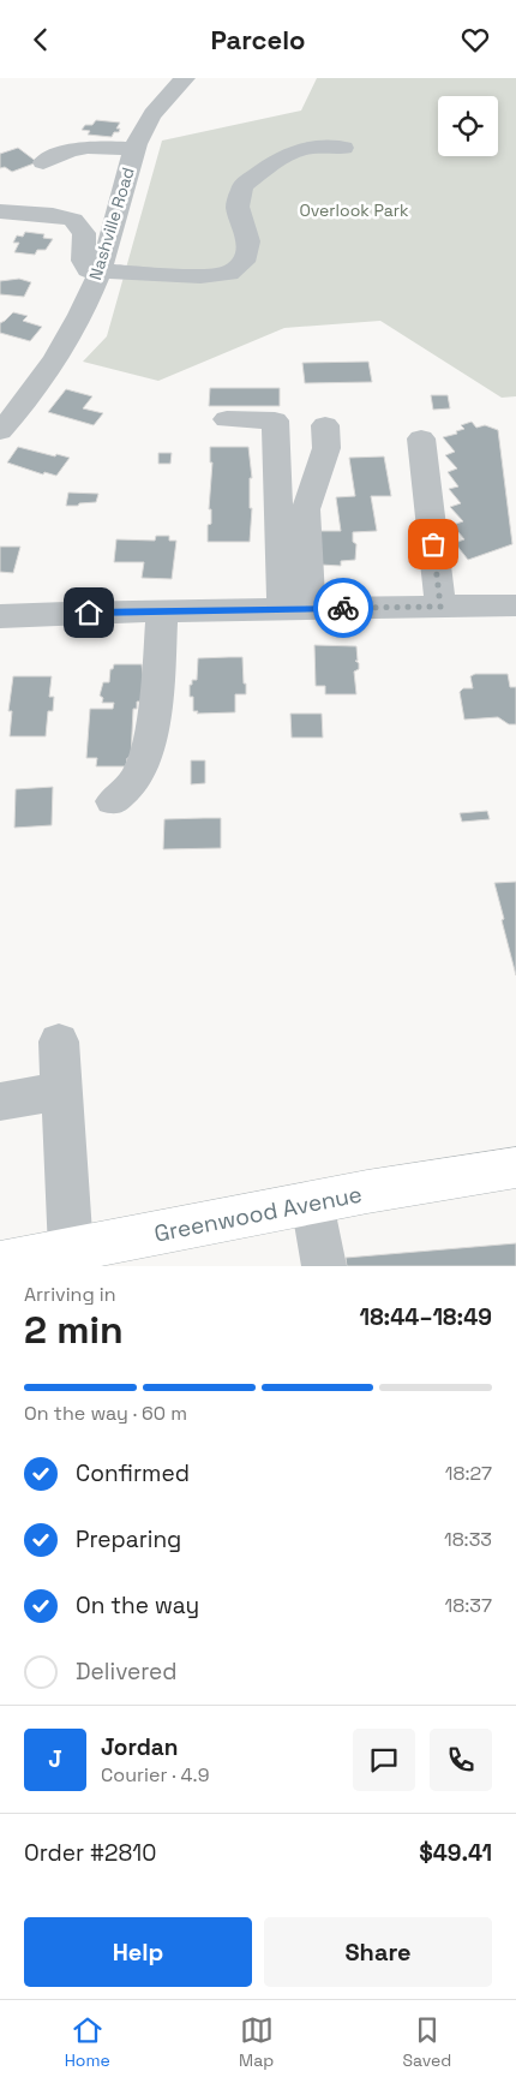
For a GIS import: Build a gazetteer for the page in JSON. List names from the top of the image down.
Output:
{
  "streets": {
    "main road": ["Greenwood Avenue"],
    "street": ["Nashville Road"]
  },
  "parks": ["Overlook Park"],
  "page": {
    "header": "Parcelo",
    "heading": ["2 min", "Arriving in", "18:44–18:49"],
    "panel": [
      "Jordan",
      "Courier · 4.9",
      "Order #2810",
      "$49.41"
    ],
    "bar": "On the way · 60 m",
    "list": [
      ["Confirmed", "18:27"],
      ["Preparing", "18:33"],
      ["On the way", "18:37"],
      "Delivered"
    ],
    "round": "J",
    "buttons": ["Help", "Share"],
    "tabs": ["Home", "Map", "Saved"]
  }
}
